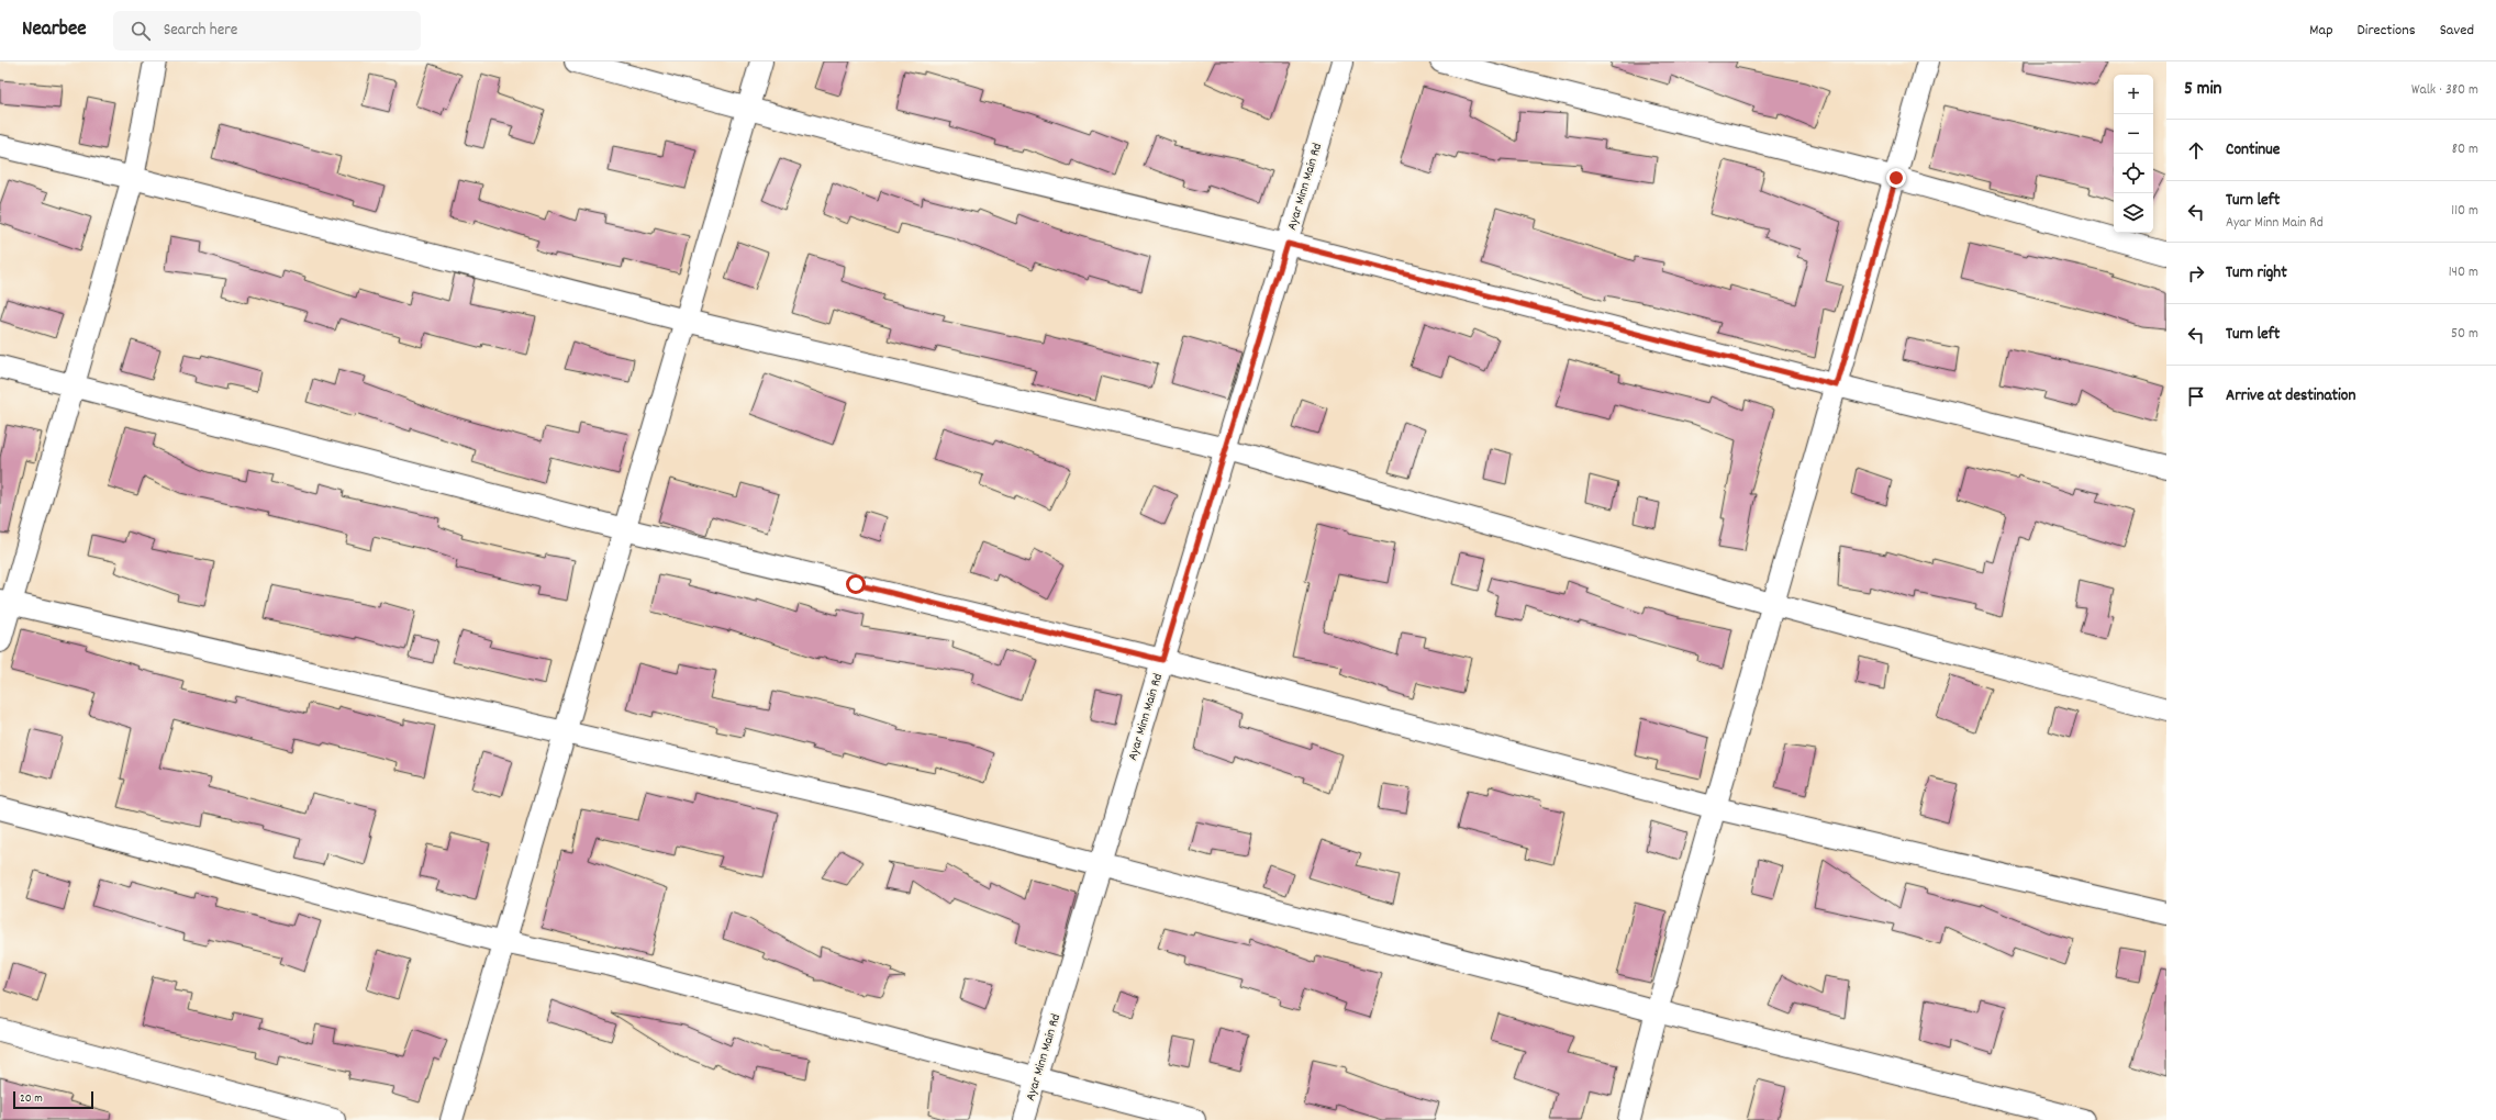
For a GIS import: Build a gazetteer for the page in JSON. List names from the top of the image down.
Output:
{
  "streets": {
    "street": ["Ayar Minn Main Rd"]
  },
  "scale_bar": "20 m",
  "page": {
    "header": "Nearbee",
    "search": "Search here",
    "nav": ["Map", "Directions", "Saved"],
    "heading": ["5 min", "Walk · 380 m"],
    "map_buttons": ["+", "−"],
    "list": [
      ["Continue", "80 m"],
      ["Turn left", "Ayar Minn Main Rd", "110 m"],
      ["Turn right", "140 m"],
      ["Turn left", "50 m"],
      "Arrive at destination"
    ],
    "scale": "20 m"
  }
}
